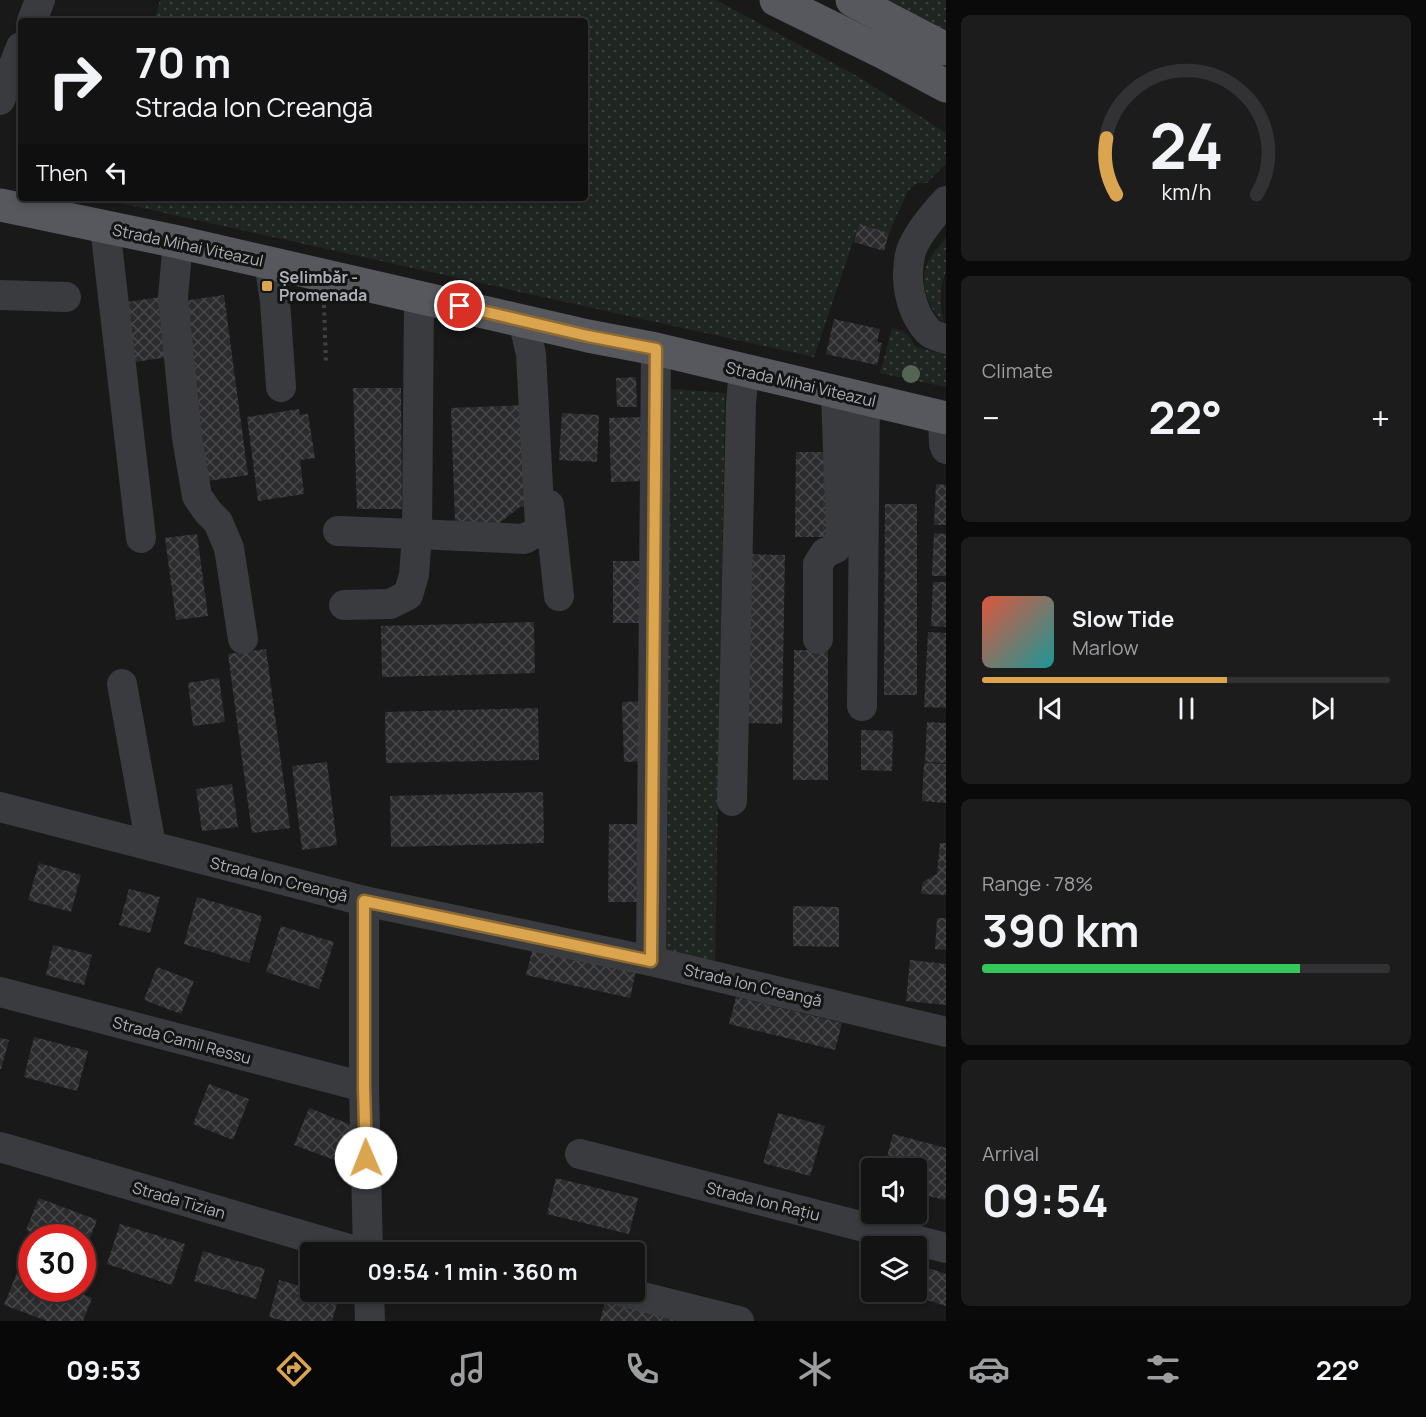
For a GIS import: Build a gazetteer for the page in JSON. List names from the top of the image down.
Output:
{
  "streets": {
    "main road": ["Strada Mihai Viteazul"],
    "street": [
      "Strada Ion Creangă",
      "Strada Camil Ressu",
      "Strada Tizian",
      "Strada Ion Rațiu"
    ]
  },
  "places": {
    "transit": ["Șelimbăr - Promenada"]
  },
  "page": {
    "turn": ["70 m", "Strada Ion Creangă"],
    "then": "Then",
    "tile": [
      "Climate",
      ["Range · 78%", "390 km"],
      ["Arrival", "09:54"]
    ],
    "heat": ["−", "22°", "+"],
    "song": ["Slow Tide", "Marlow"],
    "limit": "30",
    "trip": "09:54 · 1 min · 360 m",
    "tabs": ["09:53", "22°"],
    "gauge": ["24", "km/h"]
  }
}
